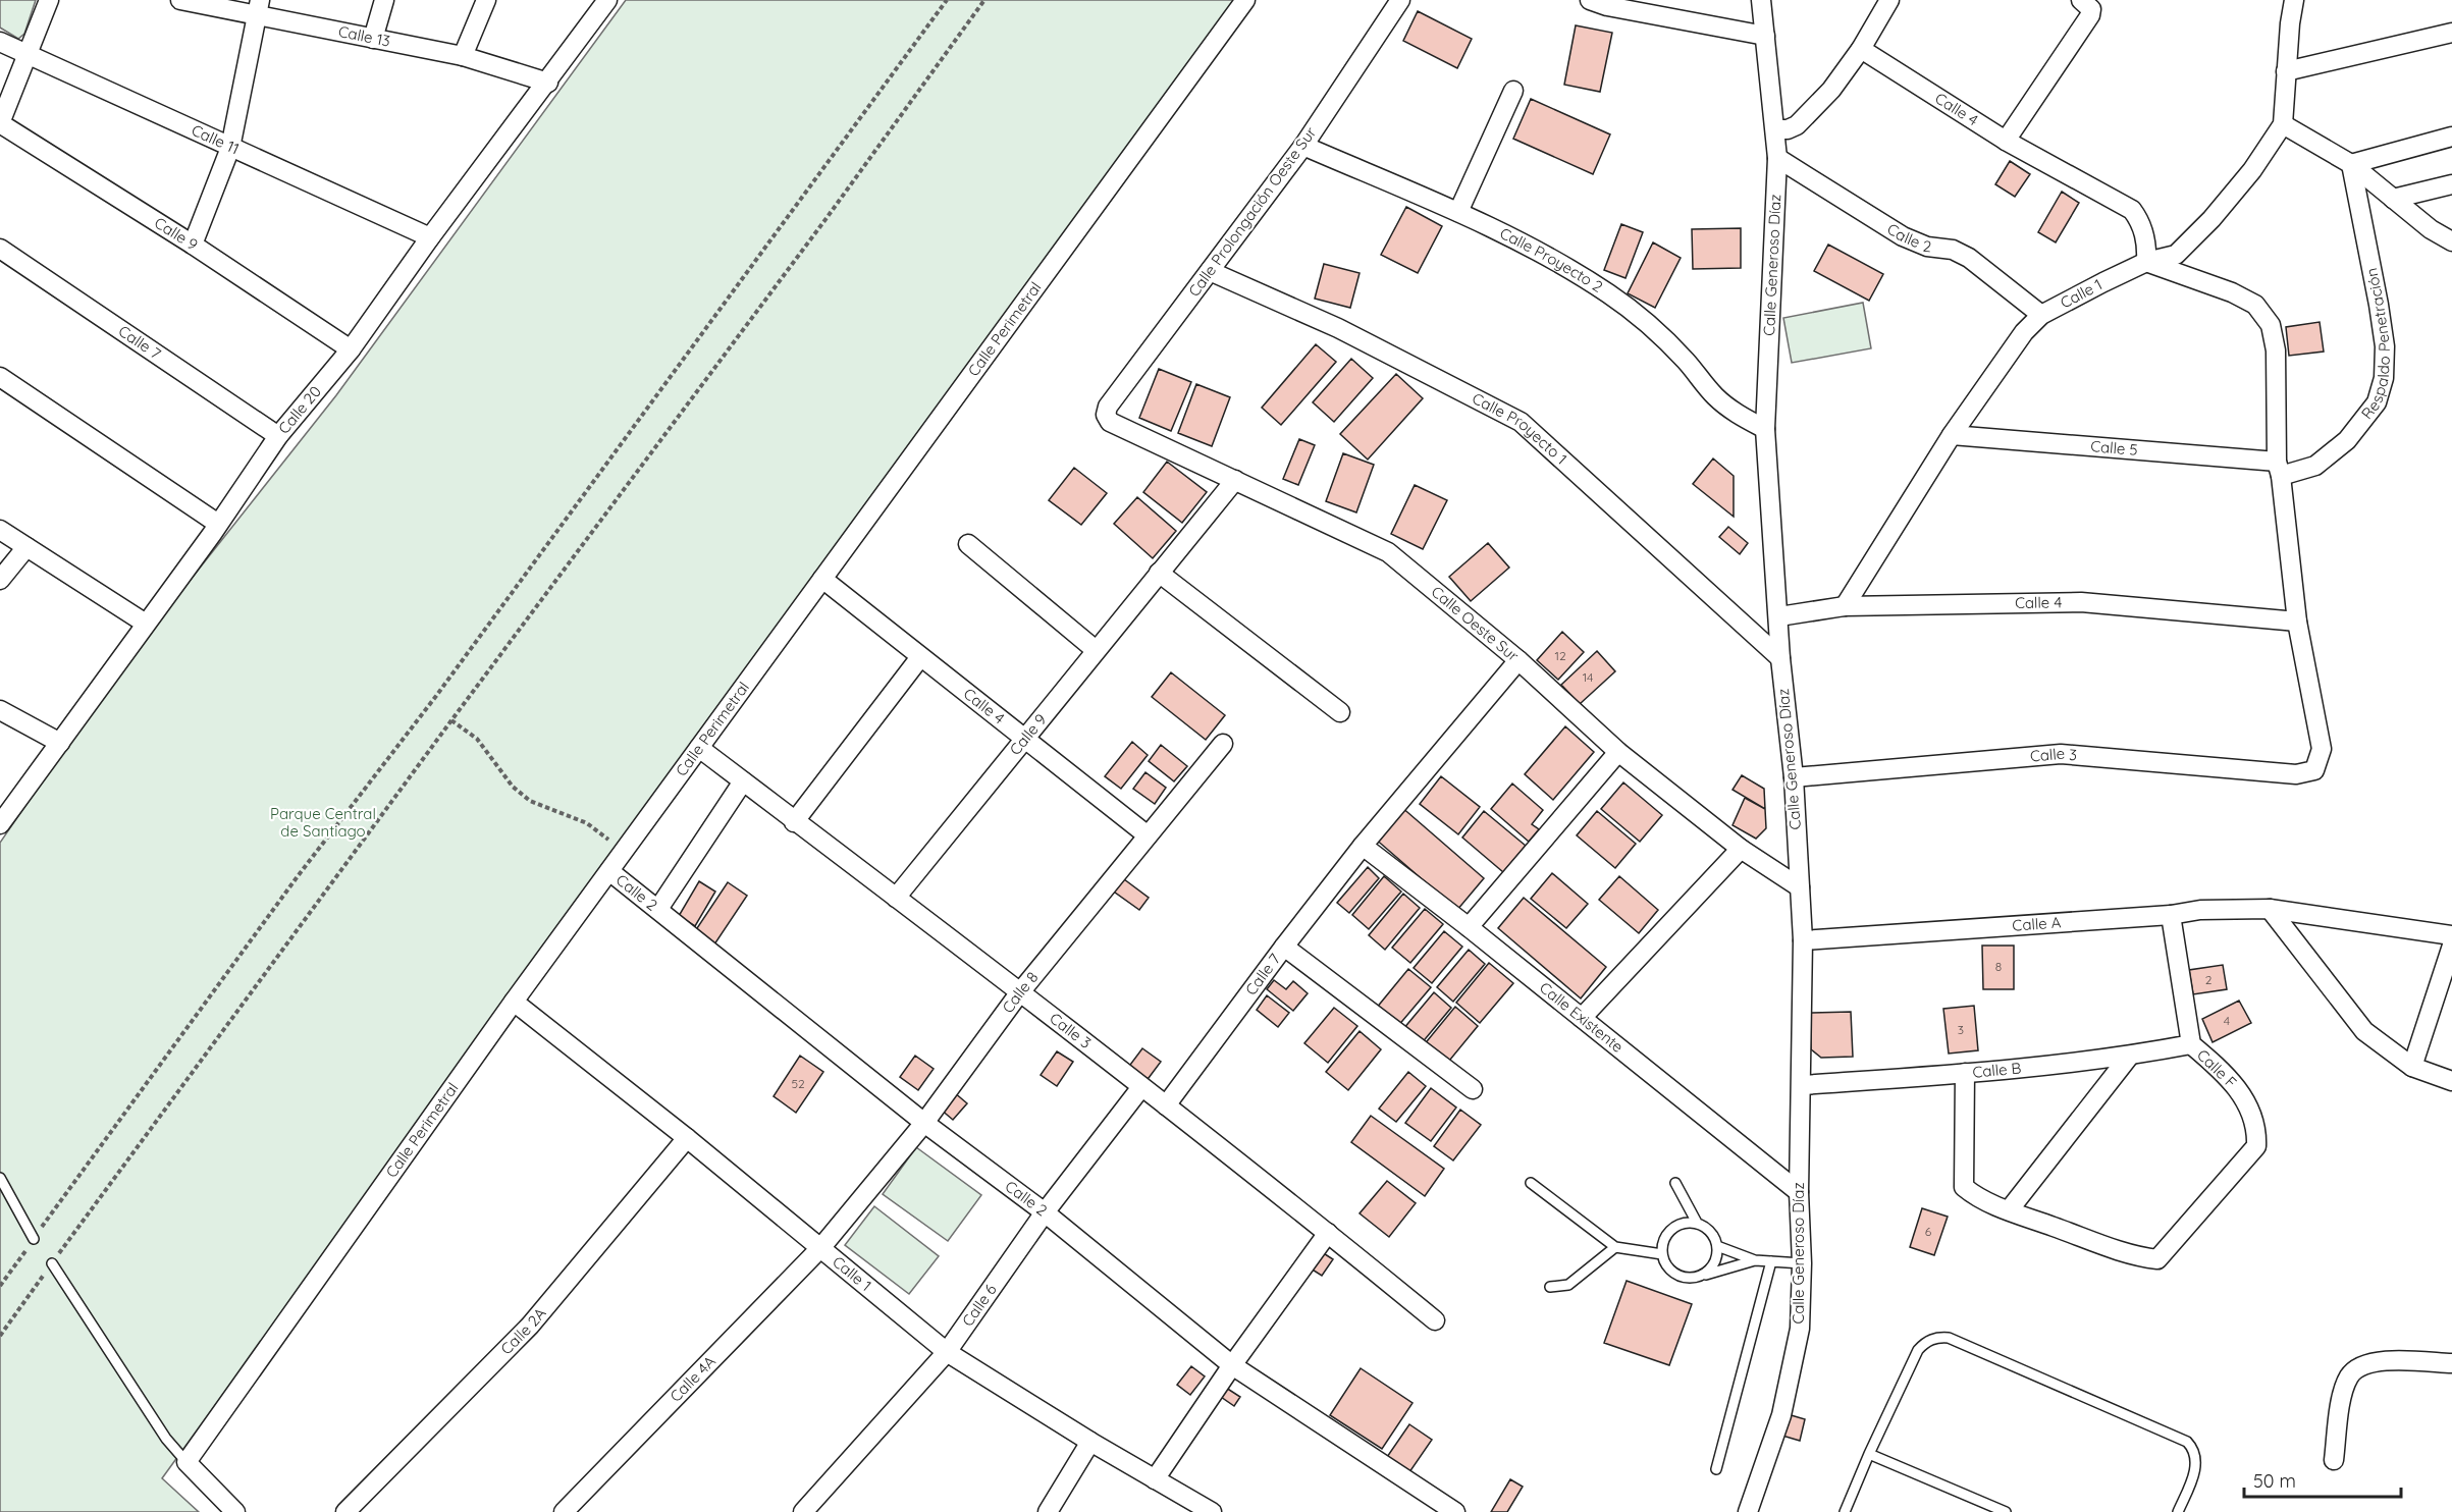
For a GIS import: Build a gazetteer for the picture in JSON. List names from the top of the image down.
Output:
{
  "streets": {
    "street": [
      "Calle 13",
      "Calle 4",
      "Calle 11",
      "Calle Prolongación Oeste Sur",
      "Calle 9",
      "Calle 2",
      "Calle Proyecto 2",
      "Calle Generoso Díaz",
      "Calle 1",
      "Calle Perimetral",
      "Respaldo Penetración",
      "Calle 7",
      "Calle 20",
      "Calle Proyecto 1",
      "Calle 5",
      "Calle Oeste Sur",
      "Calle 3",
      "Calle A",
      "Calle 8",
      "Calle Existente",
      "Calle F",
      "Calle B",
      "Calle 6",
      "Calle 2A",
      "Calle 4A"
    ]
  },
  "crossings": [
    ["Calle 13", "Calle 20"],
    ["Calle 4", "Calle 9"],
    ["Calle 4", "Calle Generoso Díaz"],
    ["Calle 4", "Calle 1"],
    ["Calle 4", "Calle Perimetral"],
    ["Calle 4", "Calle 3"],
    ["Calle 4", "Calle 8"],
    ["Calle 11", "Calle 20"],
    ["Calle Prolongación Oeste Sur", "Calle Proyecto 2"],
    ["Calle Prolongación Oeste Sur", "Calle Proyecto 1"],
    ["Calle Prolongación Oeste Sur", "Calle Oeste Sur"],
    ["Calle 9", "Calle 20"],
    ["Calle 9", "Calle Oeste Sur"],
    ["Calle 9", "Calle 3"],
    ["Calle 2", "Calle Generoso Díaz"],
    ["Calle 2", "Calle 1"],
    ["Calle 2", "Calle Perimetral"],
    ["Calle 2", "Calle 8"],
    ["Calle 2", "Calle 6"],
    ["Calle Proyecto 2", "Calle Generoso Díaz"],
    ["Calle Generoso Díaz", "Calle Proyecto 1"],
    ["Calle Generoso Díaz", "Calle Oeste Sur"],
    ["Calle Generoso Díaz", "Calle 3"],
    ["Calle Generoso Díaz", "Calle A"],
    ["Calle Generoso Díaz", "Calle Existente"],
    ["Calle Generoso Díaz", "Calle B"],
    ["Calle 1", "Calle Perimetral"],
    ["Calle 1", "Calle 5"],
    ["Calle 1", "Calle 8"],
    ["Calle 1", "Calle 6"],
    ["Calle 1", "Calle 2A"],
    ["Calle 1", "Calle 4A"],
    ["Calle Perimetral", "Calle 3"],
    ["Respaldo Penetración", "Calle 5"],
    ["Calle 7", "Calle 20"],
    ["Calle 7", "Calle Oeste Sur"],
    ["Calle 7", "Calle 3"],
    ["Calle 7", "Calle Existente"],
    ["Calle 3", "Calle 8"],
    ["Calle 3", "Calle 6"],
    ["Calle A", "Calle F"],
    ["Calle 8", "Calle 4A"],
    ["Calle F", "Calle B"]
  ],
  "parks": ["Parque Central de Santiago"],
  "house_numbers": [
    "12",
    "14",
    "8",
    "2",
    "4",
    "3",
    "52",
    "6"
  ],
  "scale_bar": "50 m"
}
